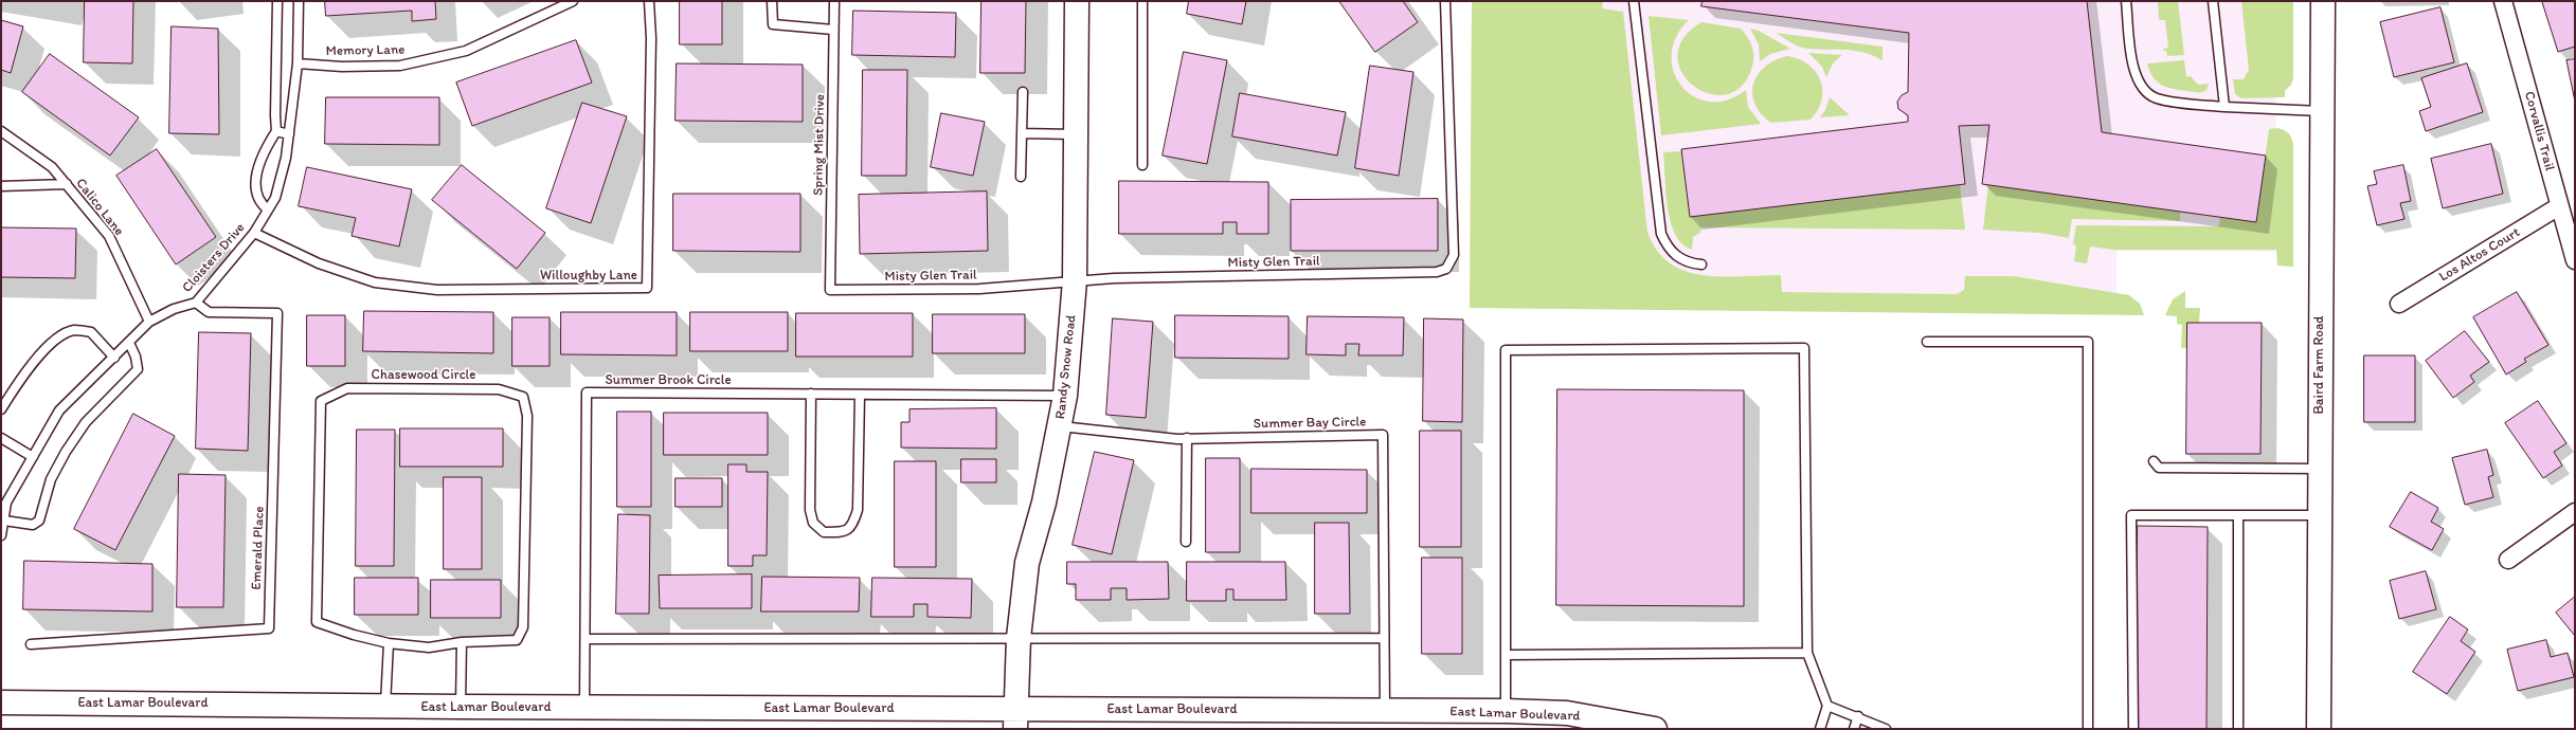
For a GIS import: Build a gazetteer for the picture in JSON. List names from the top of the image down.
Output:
{
  "streets": {
    "main road": ["Baird Farm Road", "Randy Snow Road", "East Lamar Boulevard"],
    "street": ["Corvallis Trail", "Los Altos Court"],
    "lane": [
      "Memory Lane",
      "Spring Mist Drive",
      "Calico Lane",
      "Cloisters Drive",
      "Misty Glen Trail",
      "Willoughby Lane",
      "Chasewood Circle",
      "Summer Brook Circle",
      "Summer Bay Circle",
      "Emerald Place"
    ]
  },
  "crossings": [
    ["Memory Lane", "Cloisters Drive"],
    ["Corvallis Trail", "Los Altos Court"],
    ["Spring Mist Drive", "Misty Glen Trail"],
    ["Calico Lane", "Cloisters Drive"],
    ["Cloisters Drive", "Willoughby Lane"],
    ["Cloisters Drive", "Emerald Place"],
    ["Misty Glen Trail", "Randy Snow Road"],
    ["Randy Snow Road", "Summer Brook Circle"],
    ["Randy Snow Road", "Summer Bay Circle"],
    ["Randy Snow Road", "East Lamar Boulevard"],
    ["Summer Brook Circle", "East Lamar Boulevard"],
    ["Summer Bay Circle", "East Lamar Boulevard"]
  ]
}
